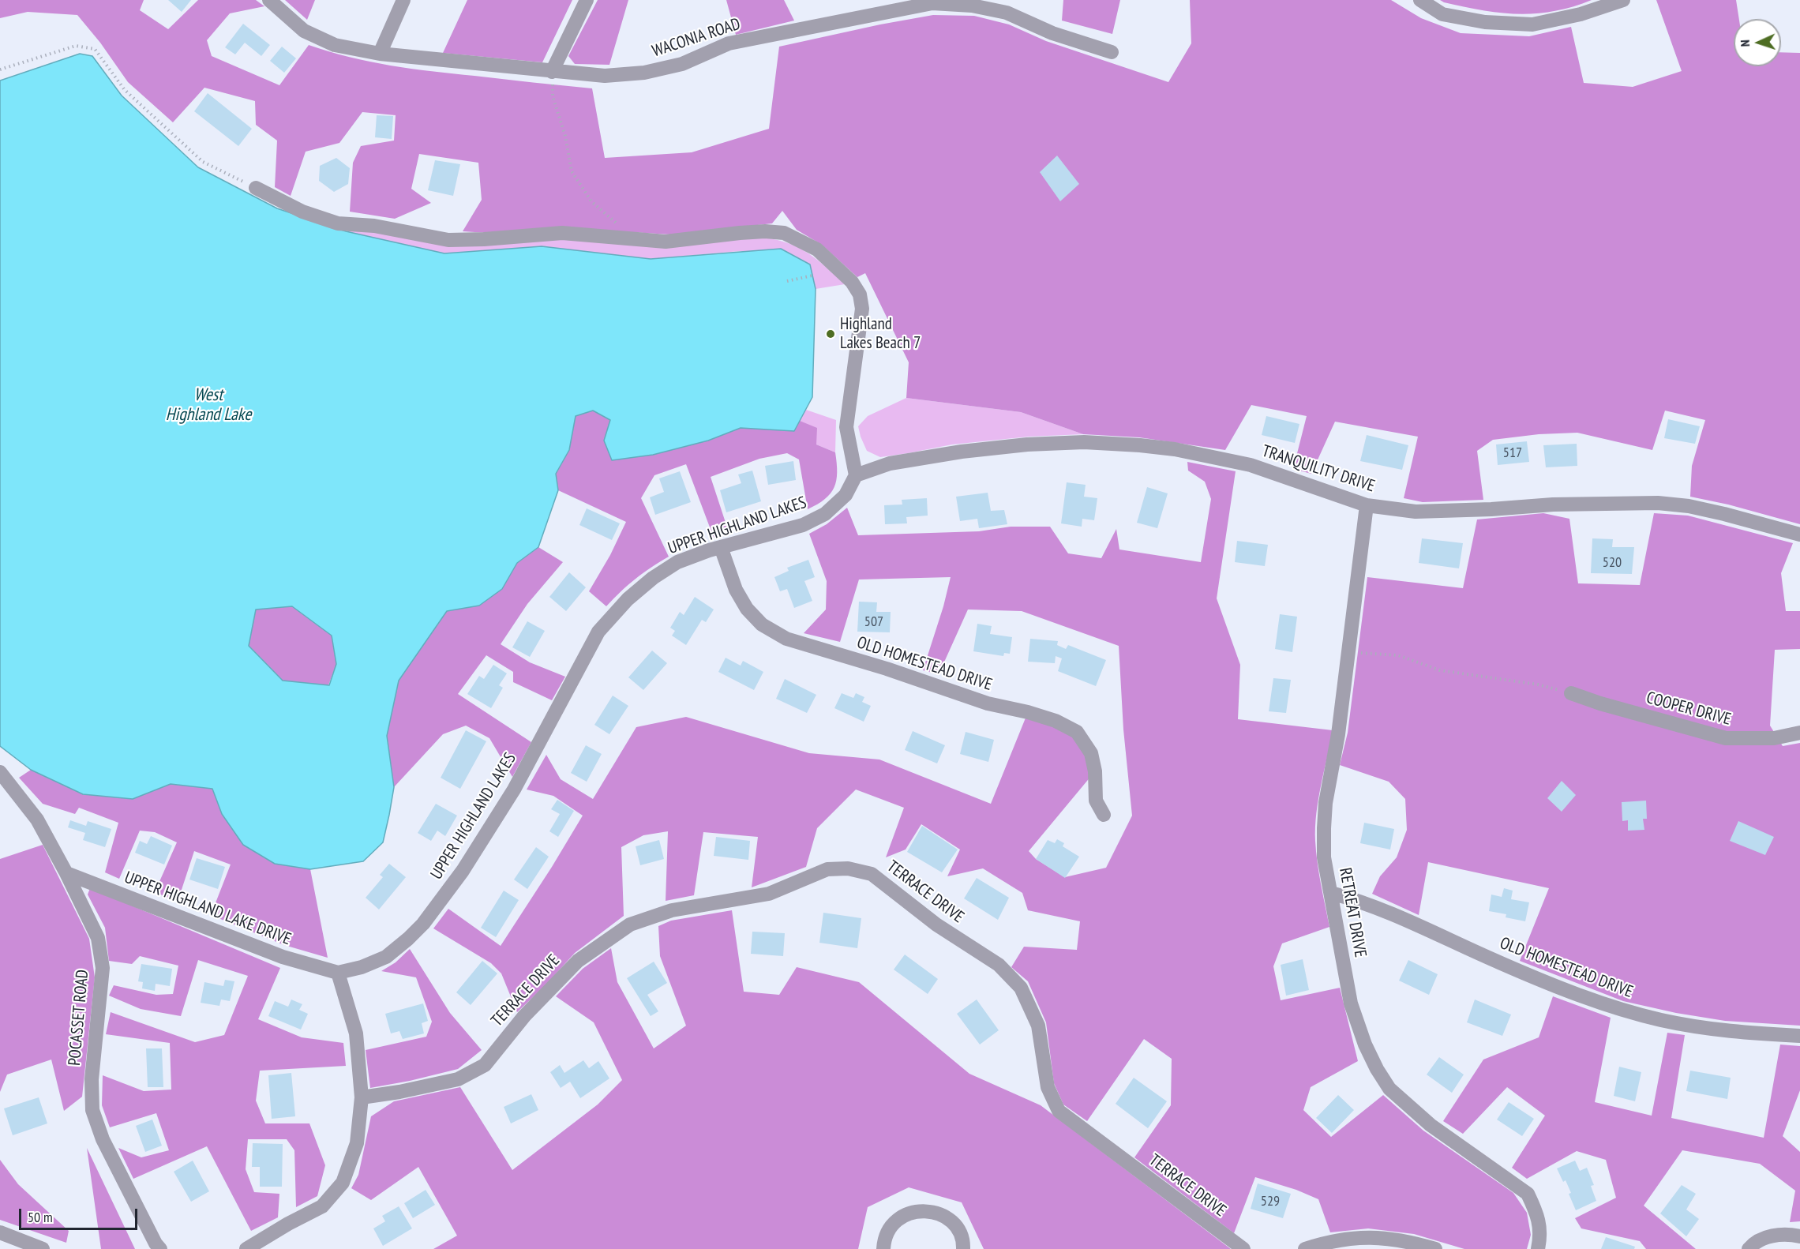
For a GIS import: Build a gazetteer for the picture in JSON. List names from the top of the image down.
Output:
{
  "streets": {
    "street": [
      "WACONIA ROAD",
      "TRANQUILITY DRIVE",
      "UPPER HIGHLAND LAKES",
      "OLD HOMESTEAD DRIVE",
      "COOPER DRIVE",
      "TERRACE DRIVE",
      "UPPER HIGHLAND LAKE DRIVE",
      "RETREAT DRIVE",
      "POCASSET ROAD"
    ]
  },
  "crossings": [
    ["TRANQUILITY DRIVE", "UPPER HIGHLAND LAKES"],
    ["TRANQUILITY DRIVE", "RETREAT DRIVE"],
    ["UPPER HIGHLAND LAKES", "OLD HOMESTEAD DRIVE"],
    ["UPPER HIGHLAND LAKES", "UPPER HIGHLAND LAKE DRIVE"],
    ["OLD HOMESTEAD DRIVE", "RETREAT DRIVE"],
    ["UPPER HIGHLAND LAKE DRIVE", "POCASSET ROAD"]
  ],
  "water": ["West Highland Lake"],
  "places": ["Highland Lakes Beach 7"],
  "house_numbers": [
    "517",
    "520",
    "507",
    "529"
  ],
  "scale_bar": "50 m",
  "north": "left"
}
